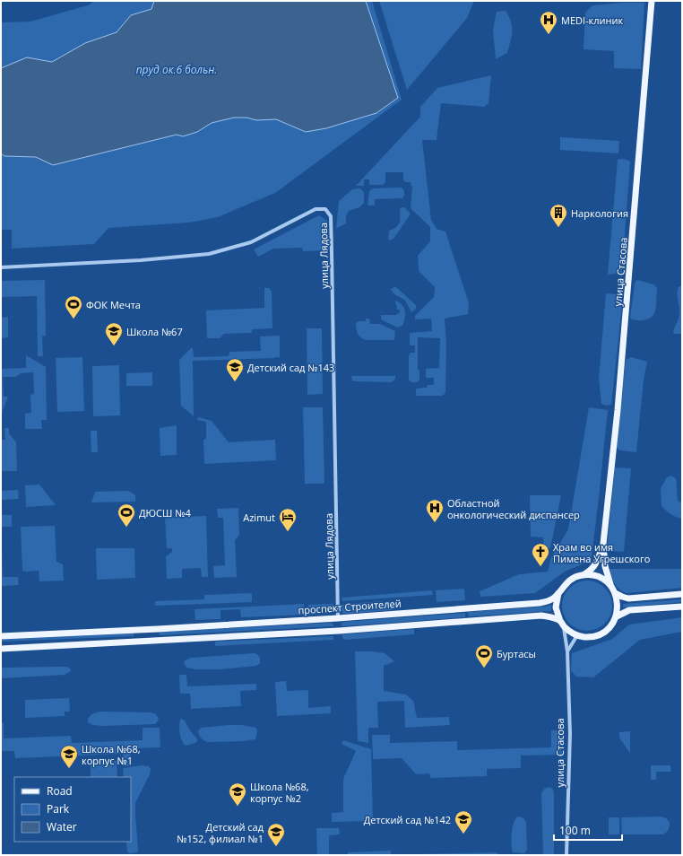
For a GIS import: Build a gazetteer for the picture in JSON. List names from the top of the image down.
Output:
{
  "streets": {
    "main road": ["улица Стасова", "проспект Строителей"],
    "street": ["улица Лядова"]
  },
  "crossings": [
    ["улица Лядова", "проспект Строителей"],
    ["улица Стасова", "проспект Строителей"]
  ],
  "water": ["пруд ок.6 больн."],
  "places": {
    "hospital": ["MEDI-клиник", "Областной онкологический диспансер"],
    "building": ["Наркология"],
    "sports": ["ФОК Мечта", "ДЮСШ №4", "Буртасы"],
    "school or university": [
      "Школа №67",
      "Детский сад №143",
      "Школа №68, корпус №1",
      "Школа №68, корпус №2",
      "Детский сад №142",
      "Детский сад №152, филиал №1"
    ],
    "hotel": ["Azimut"],
    "church": ["Храм во имя Пимена Угрешского"]
  },
  "legend": ["Road", "Park", "Water"],
  "scale_bar": "100 m"
}
